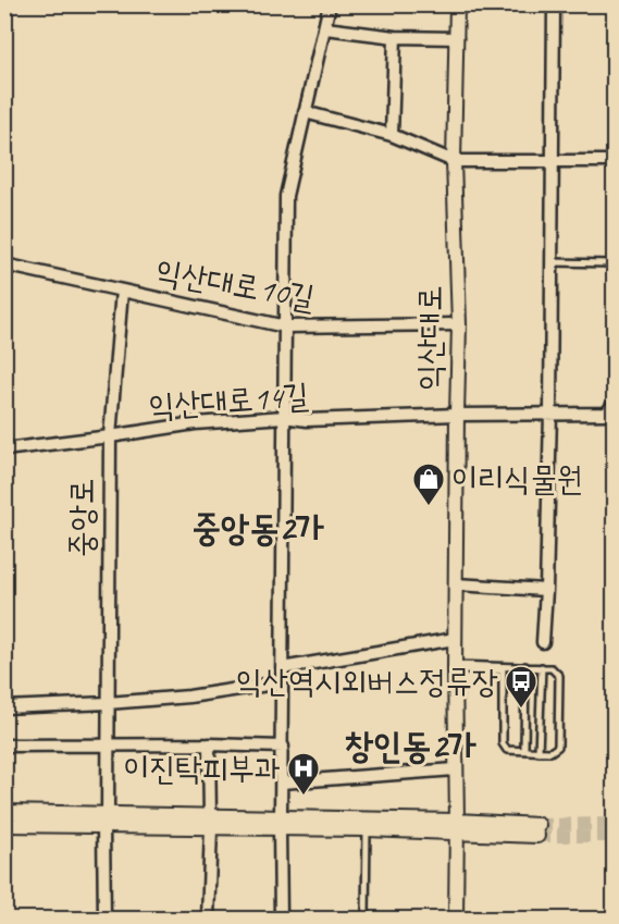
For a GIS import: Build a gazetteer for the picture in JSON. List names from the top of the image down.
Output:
{
  "streets": {
    "street": [
      "익산대로10길",
      "익산대로",
      "익산대로14길",
      "중앙로"
    ]
  },
  "crossings": [
    ["익산대로10길", "익산대로"],
    ["익산대로10길", "중앙로"],
    ["익산대로", "익산대로14길"],
    ["익산대로14길", "중앙로"]
  ],
  "districts": ["중앙동2가", "창인동2가"],
  "places": {
    "shop": ["이리식물원"],
    "bus stop": ["익산역시외버스정류장"],
    "hospital": ["이진탁피부과"]
  }
}
